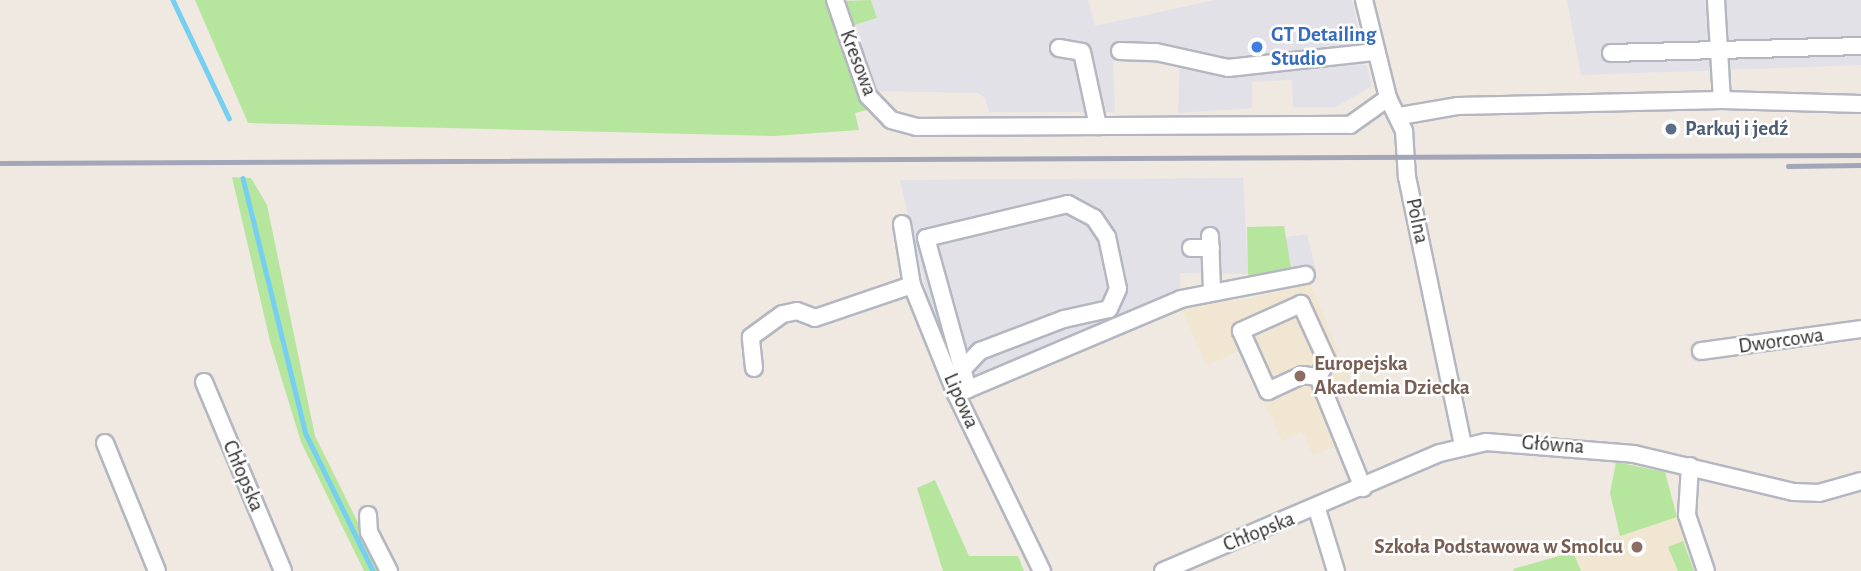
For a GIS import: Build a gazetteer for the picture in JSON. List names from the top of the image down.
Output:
{
  "streets": {
    "street": [
      "Kresowa",
      "Polna",
      "Dworcowa",
      "Lipowa",
      "Główna",
      "Chłopska"
    ]
  },
  "crossings": [
    ["Polna", "Główna"],
    ["Główna", "Chłopska"]
  ],
  "places": [
    "GT Detailing Studio",
    "Parkuj i jedź",
    "Europejska Akademia Dziecka",
    "Szkoła Podstawowa w Smolcu"
  ]
}
